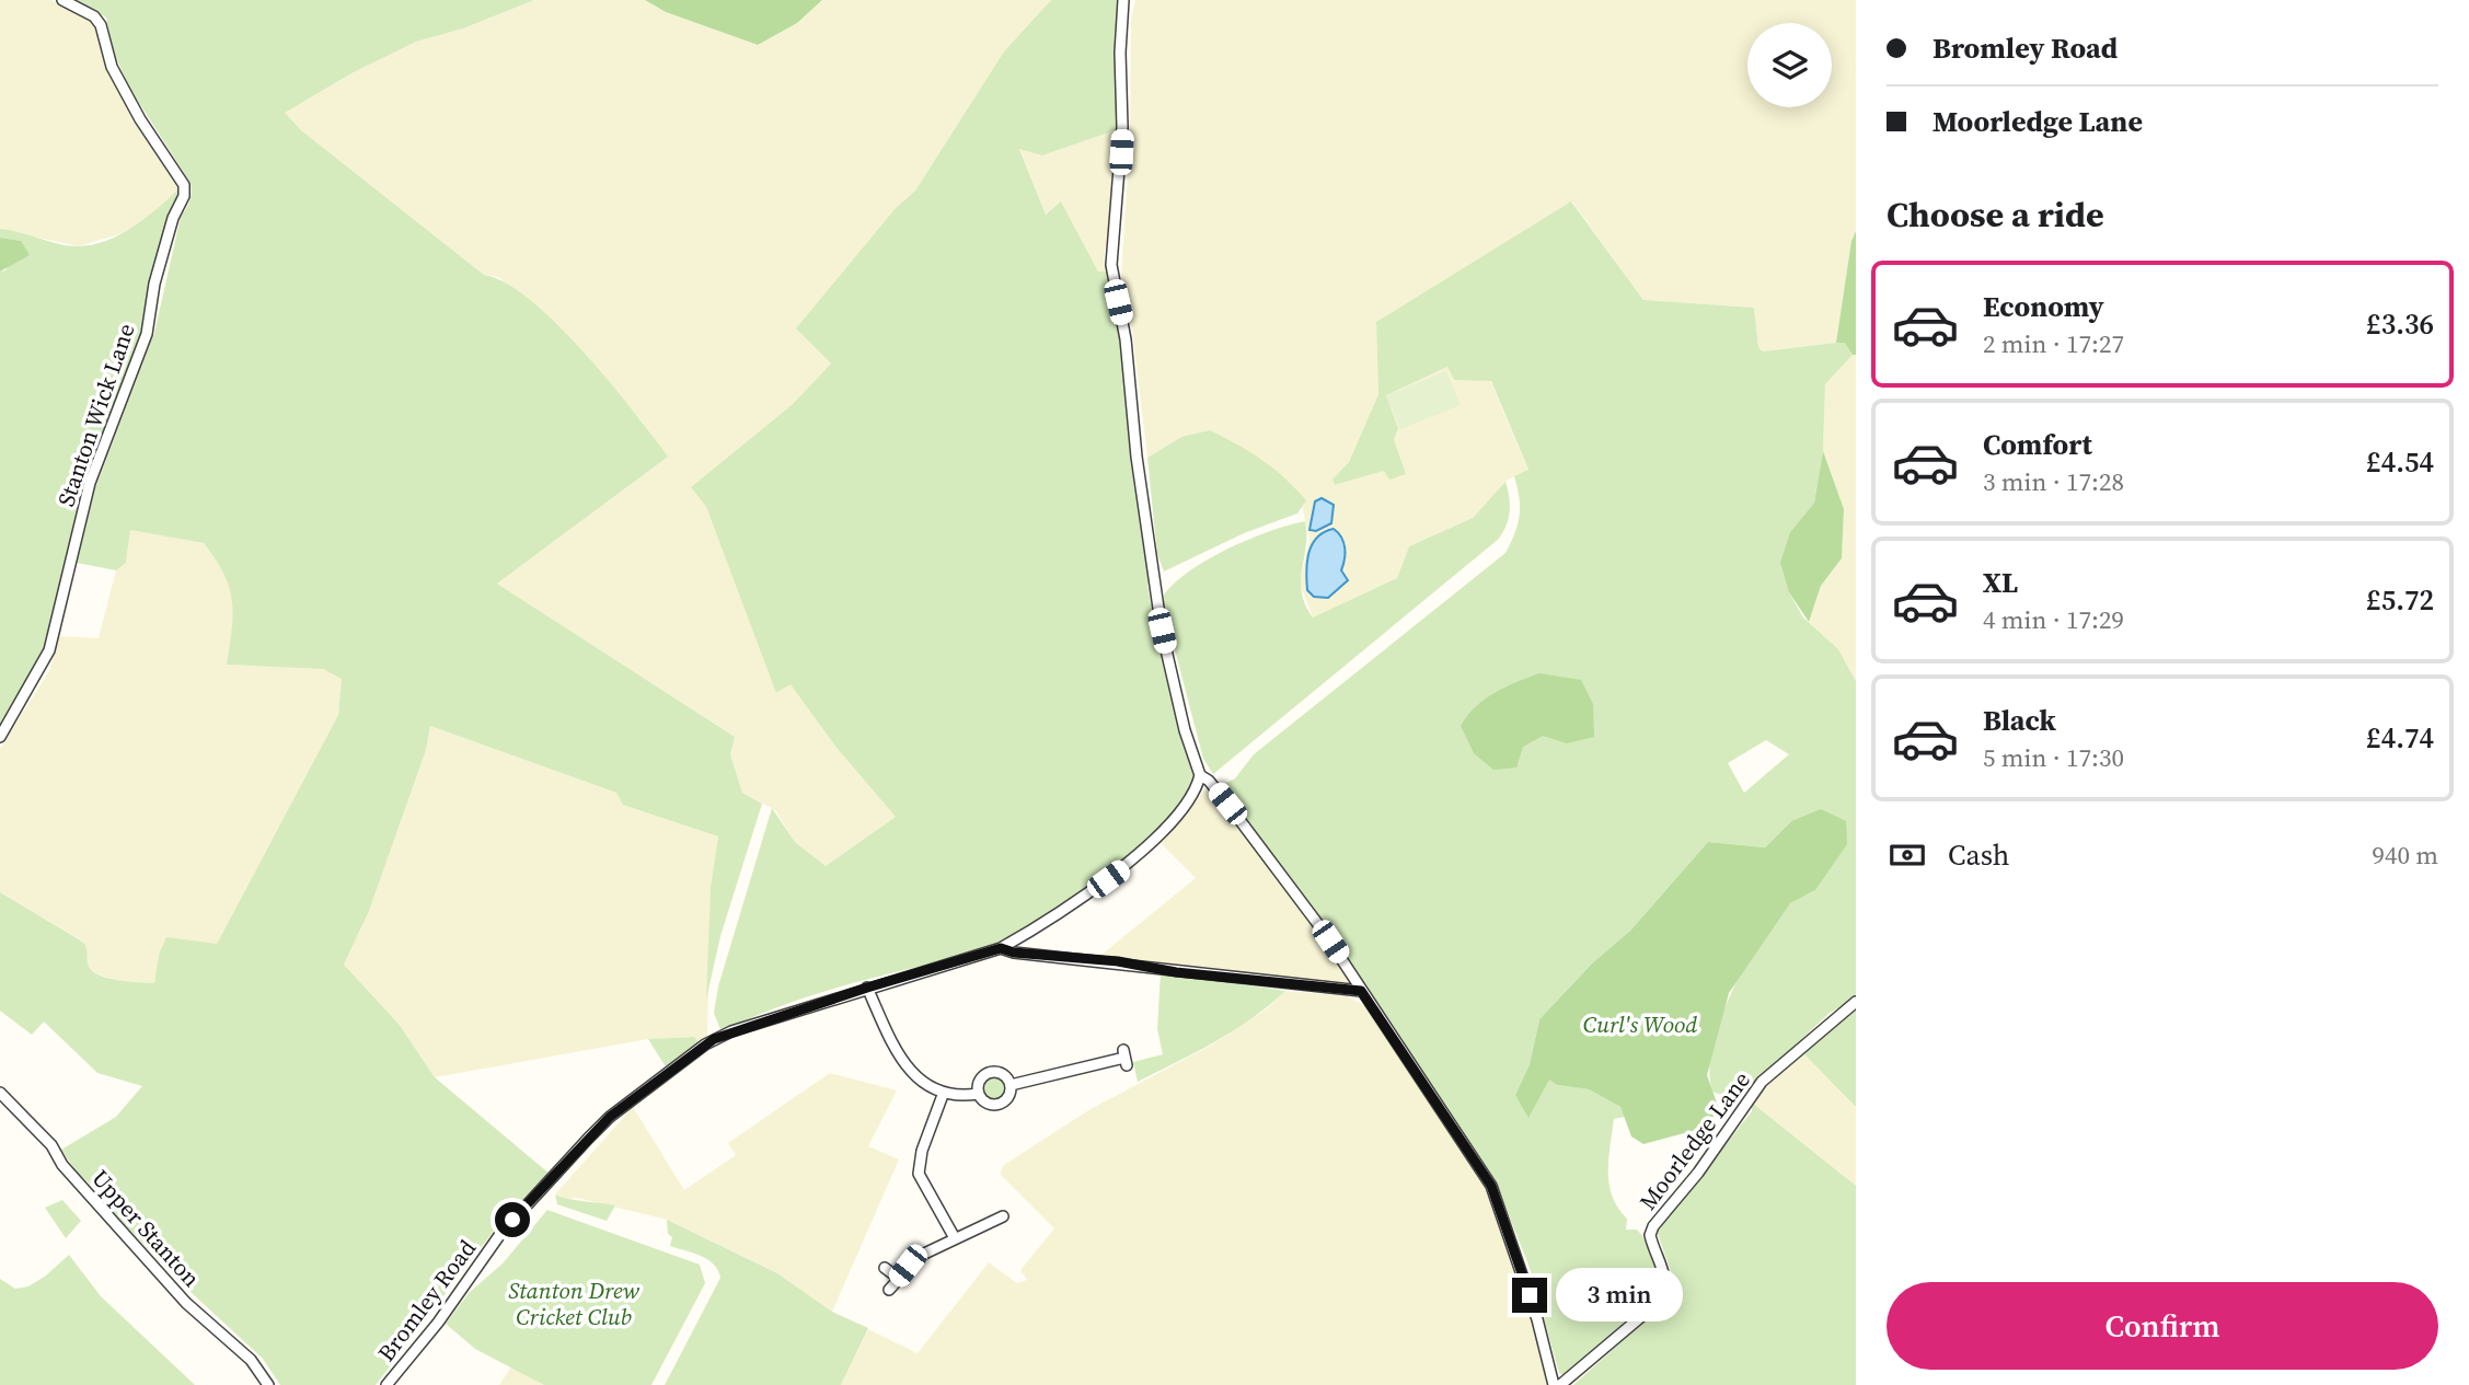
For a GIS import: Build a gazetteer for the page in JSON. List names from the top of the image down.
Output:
{
  "streets": {
    "street": [
      "Stanton Wick Lane",
      "Moorledge Lane",
      "Upper Stanton",
      "Bromley Road"
    ]
  },
  "parks": ["Curl's Wood", "Stanton Drew Cricket Club"],
  "page": {
    "banner": ["Bromley Road", "Moorledge Lane"],
    "heading": "Choose a ride",
    "list": [
      {
        "name": "Economy",
        "note": "2 min · 17:27",
        "value": "£3.36"
      },
      {
        "name": "Comfort",
        "note": "3 min · 17:28",
        "value": "£4.54"
      },
      {
        "name": "XL",
        "note": "4 min · 17:29",
        "value": "£5.72"
      },
      {
        "name": "Black",
        "note": "5 min · 17:30",
        "value": "£4.74"
      }
    ],
    "pay": ["Cash", "940 m"],
    "buttons": "Confirm",
    "bubble": "3 min"
  }
}
